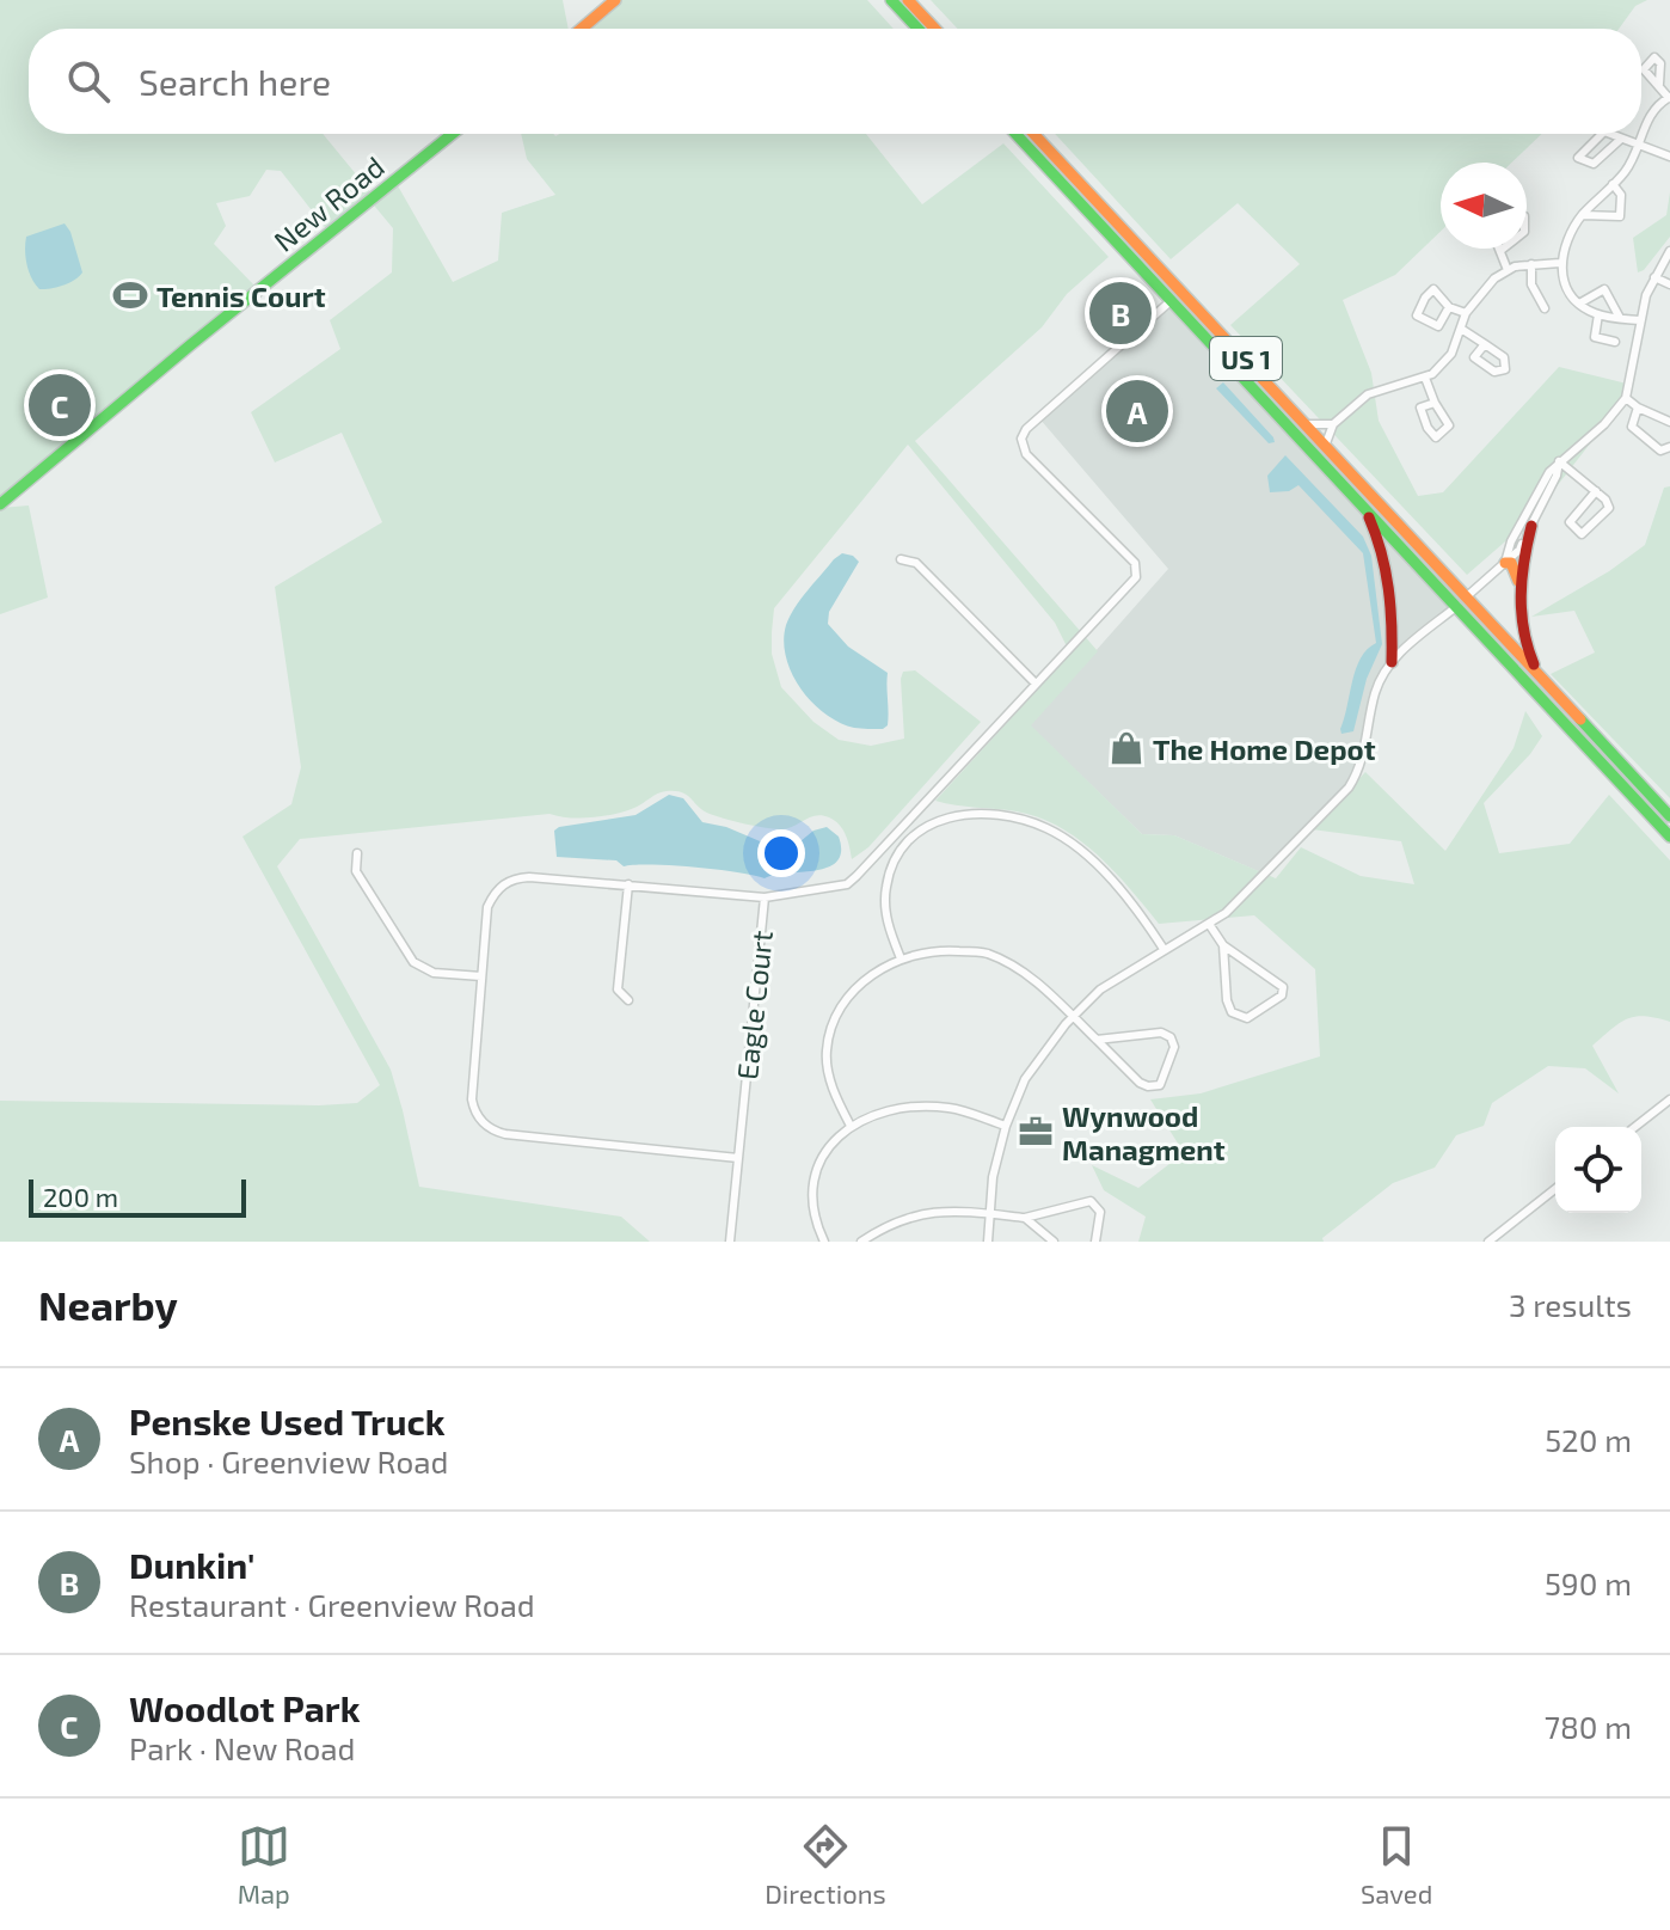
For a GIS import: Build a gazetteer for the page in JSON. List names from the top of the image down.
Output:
{
  "streets": {
    "main road": ["New Road", "US 1"],
    "street": ["Eagle Court"]
  },
  "crossings": [
    ["US 1", "Eagle Court"]
  ],
  "places": {
    "sports": ["Tennis Court"],
    "shop": ["The Home Depot"],
    "office": ["Wynwood Managment"]
  },
  "scale_bar": "200 m",
  "north": "left",
  "page": {
    "search": "Search here",
    "pins": ["B", "C", "A"],
    "scale": "200 m",
    "heading": ["Nearby", "3 results"],
    "list": [
      {
        "mark": "A",
        "name": "Penske Used Truck",
        "note": "Shop · Greenview Road",
        "value": "520 m"
      },
      {
        "mark": "B",
        "name": "Dunkin'",
        "note": "Restaurant · Greenview Road",
        "value": "590 m"
      },
      {
        "mark": "C",
        "name": "Woodlot Park",
        "note": "Park · New Road",
        "value": "780 m"
      }
    ],
    "nav": ["Map", "Directions", "Saved"]
  }
}
